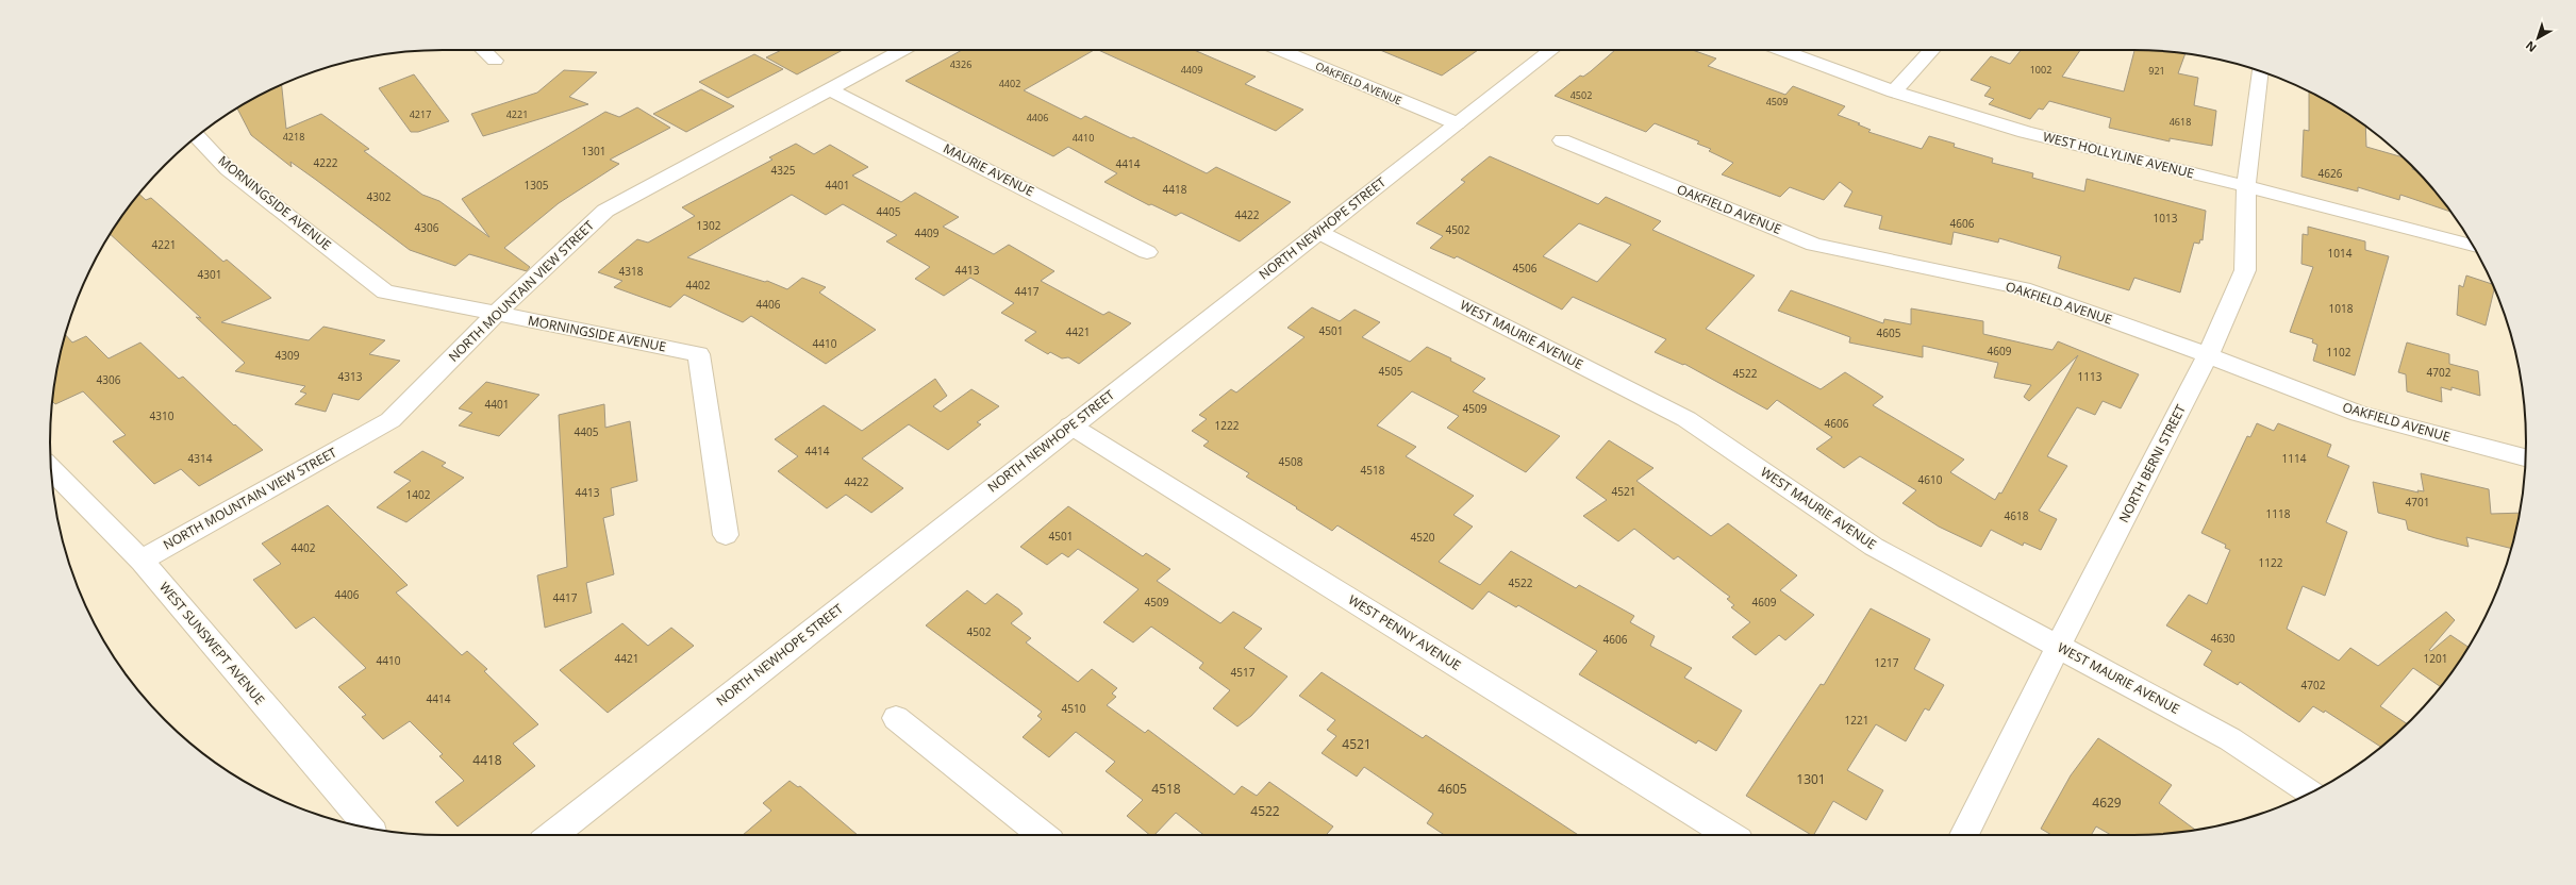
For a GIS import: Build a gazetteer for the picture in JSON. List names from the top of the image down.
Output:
{
  "streets": {
    "street": [
      "OAKFIELD AVENUE",
      "WEST HOLLYLINE AVENUE",
      "MAURIE AVENUE",
      "MORNINGSIDE AVENUE",
      "NORTH NEWHOPE STREET",
      "NORTH MOUNTAIN VIEW STREET",
      "WEST MAURIE AVENUE",
      "NORTH BERNI STREET",
      "WEST PENNY AVENUE",
      "WEST SUNSWEPT AVENUE"
    ]
  },
  "crossings": [
    ["OAKFIELD AVENUE", "NORTH NEWHOPE STREET"],
    ["OAKFIELD AVENUE", "NORTH BERNI STREET"],
    ["WEST HOLLYLINE AVENUE", "NORTH BERNI STREET"],
    ["MAURIE AVENUE", "NORTH MOUNTAIN VIEW STREET"],
    ["MORNINGSIDE AVENUE", "NORTH MOUNTAIN VIEW STREET"],
    ["NORTH NEWHOPE STREET", "WEST MAURIE AVENUE"],
    ["NORTH NEWHOPE STREET", "WEST PENNY AVENUE"],
    ["NORTH MOUNTAIN VIEW STREET", "WEST SUNSWEPT AVENUE"],
    ["WEST MAURIE AVENUE", "NORTH BERNI STREET"]
  ],
  "house_numbers": [
    "4326",
    "4409",
    "1002",
    "921",
    "4402",
    "4502",
    "4509",
    "4217",
    "4221",
    "4406",
    "4618",
    "4218",
    "4410",
    "1301",
    "4222",
    "4414",
    "4325",
    "4626",
    "1305",
    "4401",
    "4418",
    "4302",
    "4405",
    "4422",
    "1013",
    "4606",
    "1302",
    "4306",
    "4502",
    "4409",
    "4221",
    "1014",
    "4506",
    "4413",
    "4318",
    "4301",
    "4402",
    "4417",
    "4406",
    "1018",
    "4501",
    "4421",
    "4605",
    "4410",
    "4609",
    "1102",
    "4309",
    "4505",
    "4702",
    "4522",
    "4313",
    "1113",
    "4306",
    "4401",
    "4509",
    "4310",
    "4606",
    "1222",
    "4405",
    "4414",
    "4314",
    "1114",
    "4508",
    "4518",
    "4610",
    "4422",
    "4521",
    "4413",
    "1402",
    "4701",
    "1118",
    "4618",
    "4501",
    "4520",
    "4402",
    "1122",
    "4522",
    "4406",
    "4417",
    "4509",
    "4609",
    "4502",
    "4630",
    "4606",
    "4421",
    "1201",
    "4410",
    "1217",
    "4517",
    "4702",
    "4414",
    "4510",
    "1221",
    "4521",
    "4418",
    "1301",
    "4518",
    "4605",
    "4629",
    "4522"
  ],
  "north": "bottom left"
}
